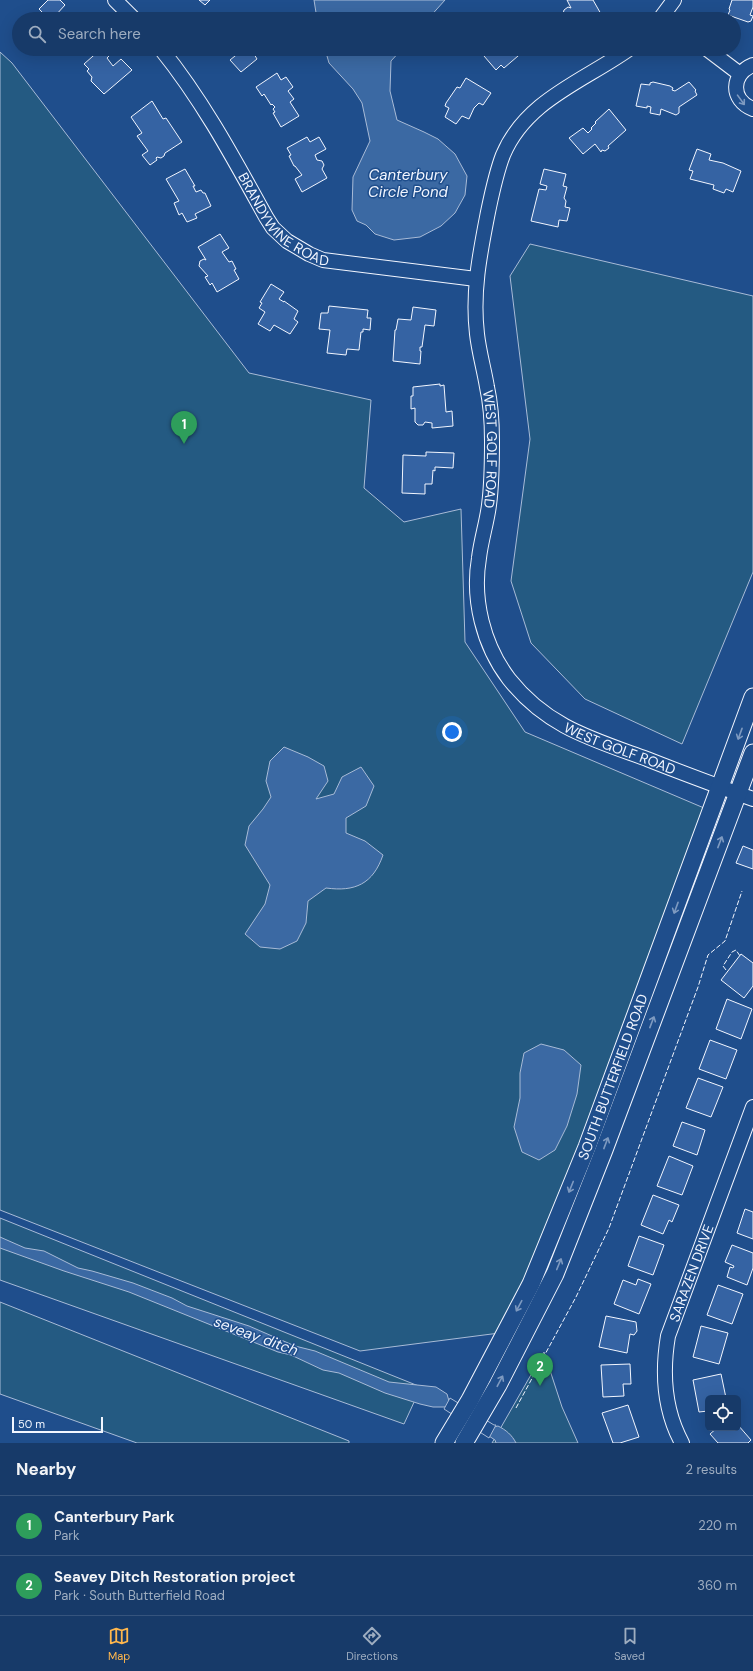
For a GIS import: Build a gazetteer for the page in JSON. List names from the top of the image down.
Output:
{
  "streets": {
    "main road": ["SOUTH BUTTERFIELD ROAD"],
    "street": ["BRANDYWINE ROAD", "WEST GOLF ROAD", "SARAZEN DRIVE"]
  },
  "crossings": [
    ["BRANDYWINE ROAD", "WEST GOLF ROAD"],
    ["WEST GOLF ROAD", "SOUTH BUTTERFIELD ROAD"]
  ],
  "water": ["Canterbury Circle Pond", "seveay ditch"],
  "scale_bar": "50 m",
  "page": {
    "search": "Search here",
    "pins": ["1", "2"],
    "scale": "50 m",
    "heading": ["Nearby", "2 results"],
    "list": [
      {
        "mark": "1",
        "name": "Canterbury Park",
        "note": "Park",
        "value": "220 m"
      },
      {
        "mark": "2",
        "name": "Seavey Ditch Restoration project",
        "note": "Park · South Butterfield Road",
        "value": "360 m"
      }
    ],
    "nav": ["Map", "Directions", "Saved"]
  }
}
